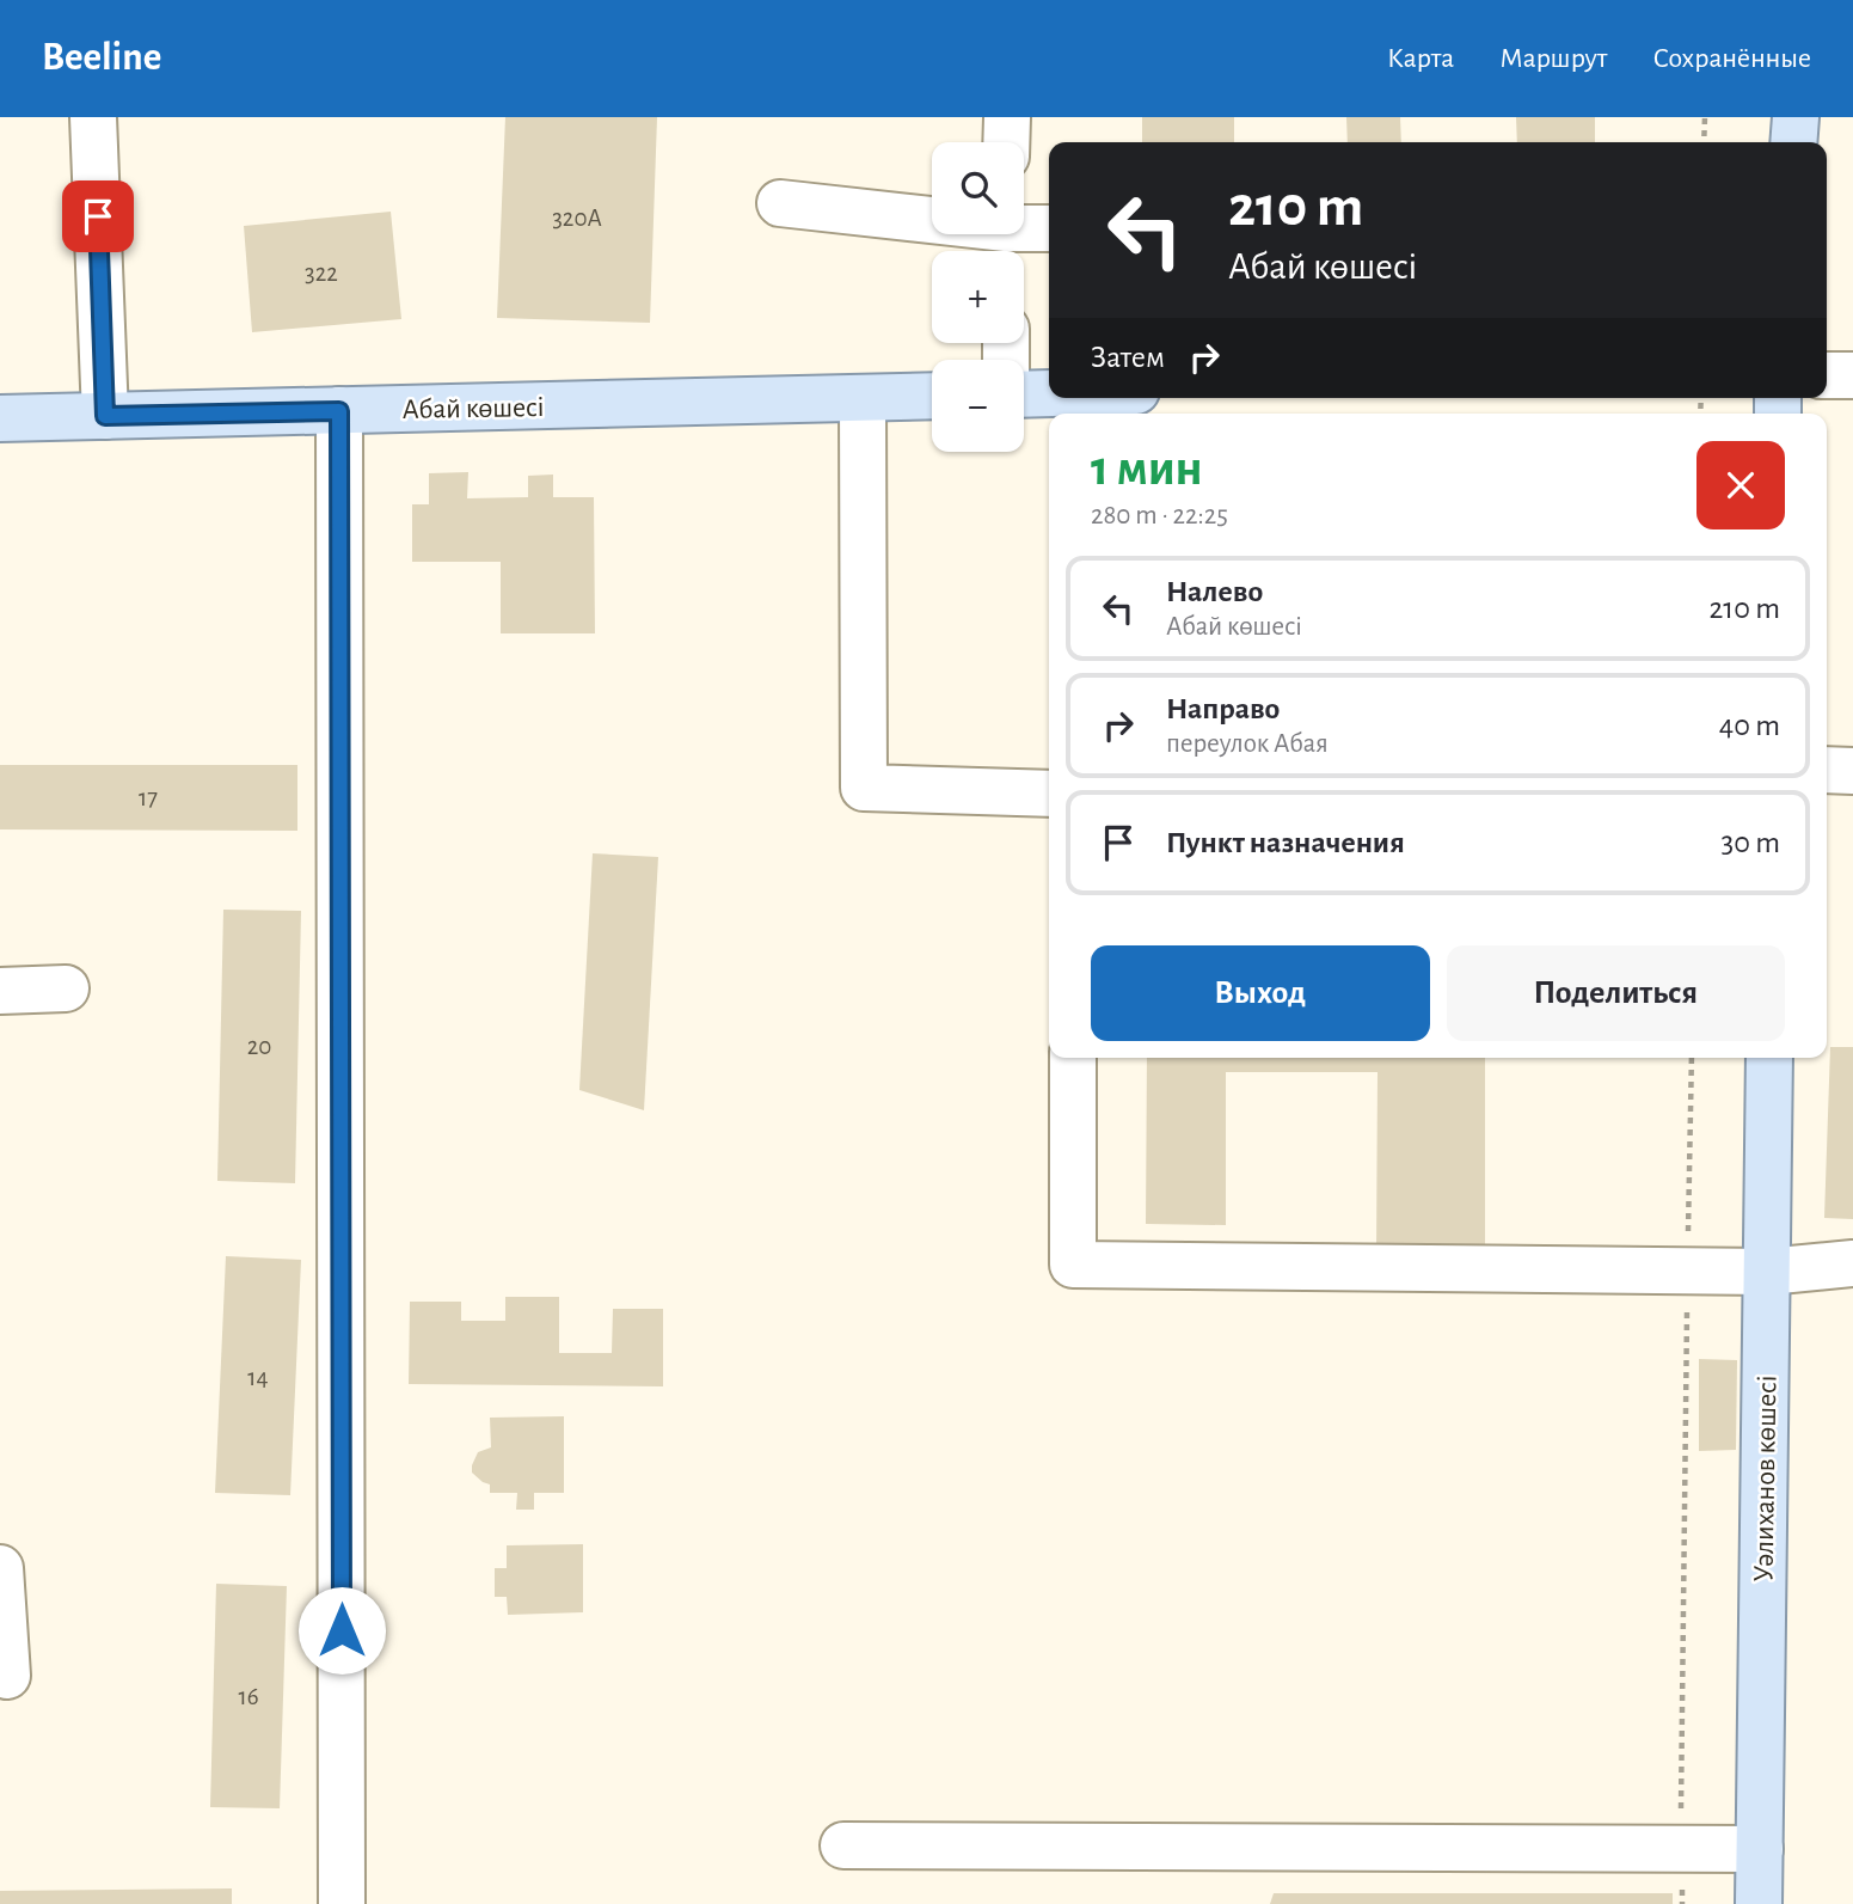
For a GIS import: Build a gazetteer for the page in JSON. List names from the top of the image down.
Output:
{
  "streets": {
    "main road": ["Абай көшесі", "Уәлиханов көшесі"]
  },
  "house_numbers": [
    "320А",
    "322",
    "17",
    "20",
    "14",
    "16"
  ],
  "page": {
    "header": "Beeline",
    "nav": ["Карта", "Маршрут", "Сохранённые"],
    "map_buttons": ["+", "−"],
    "turn": ["210 m", "Абай көшесі"],
    "then": "Затем",
    "heading": ["1 мин", "280 m · 22:25"],
    "list": [
      {
        "name": "Налево",
        "note": "Абай көшесі",
        "value": "210 m"
      },
      {
        "name": "Направо",
        "note": "переулок Абая",
        "value": "40 m"
      },
      {
        "name": "Пункт назначения",
        "value": "30 m"
      }
    ],
    "buttons": ["Выход", "Поделиться"]
  }
}
